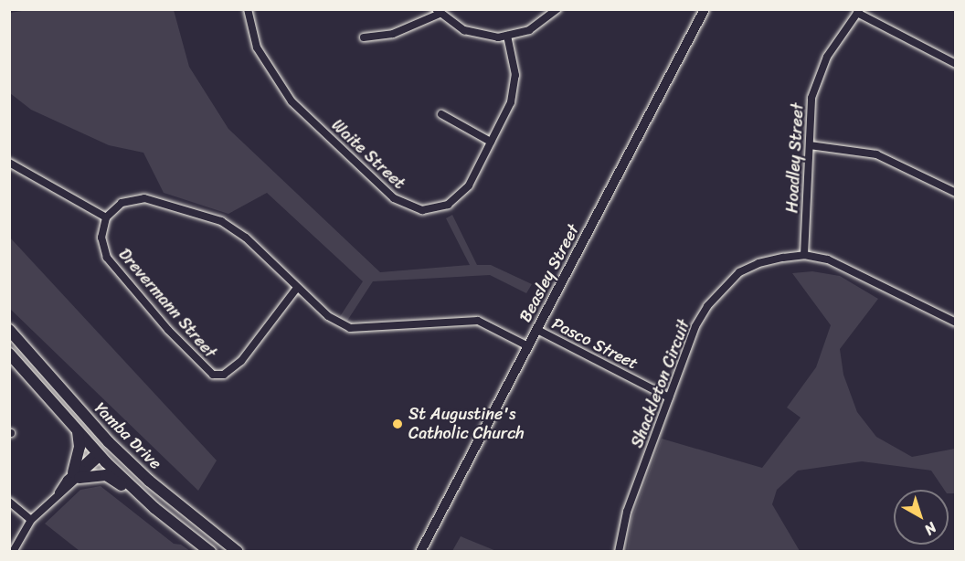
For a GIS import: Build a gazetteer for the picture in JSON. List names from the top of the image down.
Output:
{
  "streets": {
    "main road": ["Beasley Street", "Yamba Drive"],
    "street": [
      "Waite Street",
      "Hoadley Street",
      "Drevermann Street",
      "Pasco Street",
      "Shackleton Circuit"
    ]
  },
  "crossings": [
    ["Hoadley Street", "Shackleton Circuit"],
    ["Beasley Street", "Pasco Street"],
    ["Pasco Street", "Shackleton Circuit"]
  ],
  "places": ["St Augustine's Catholic Church"],
  "north": "bottom right"
}
